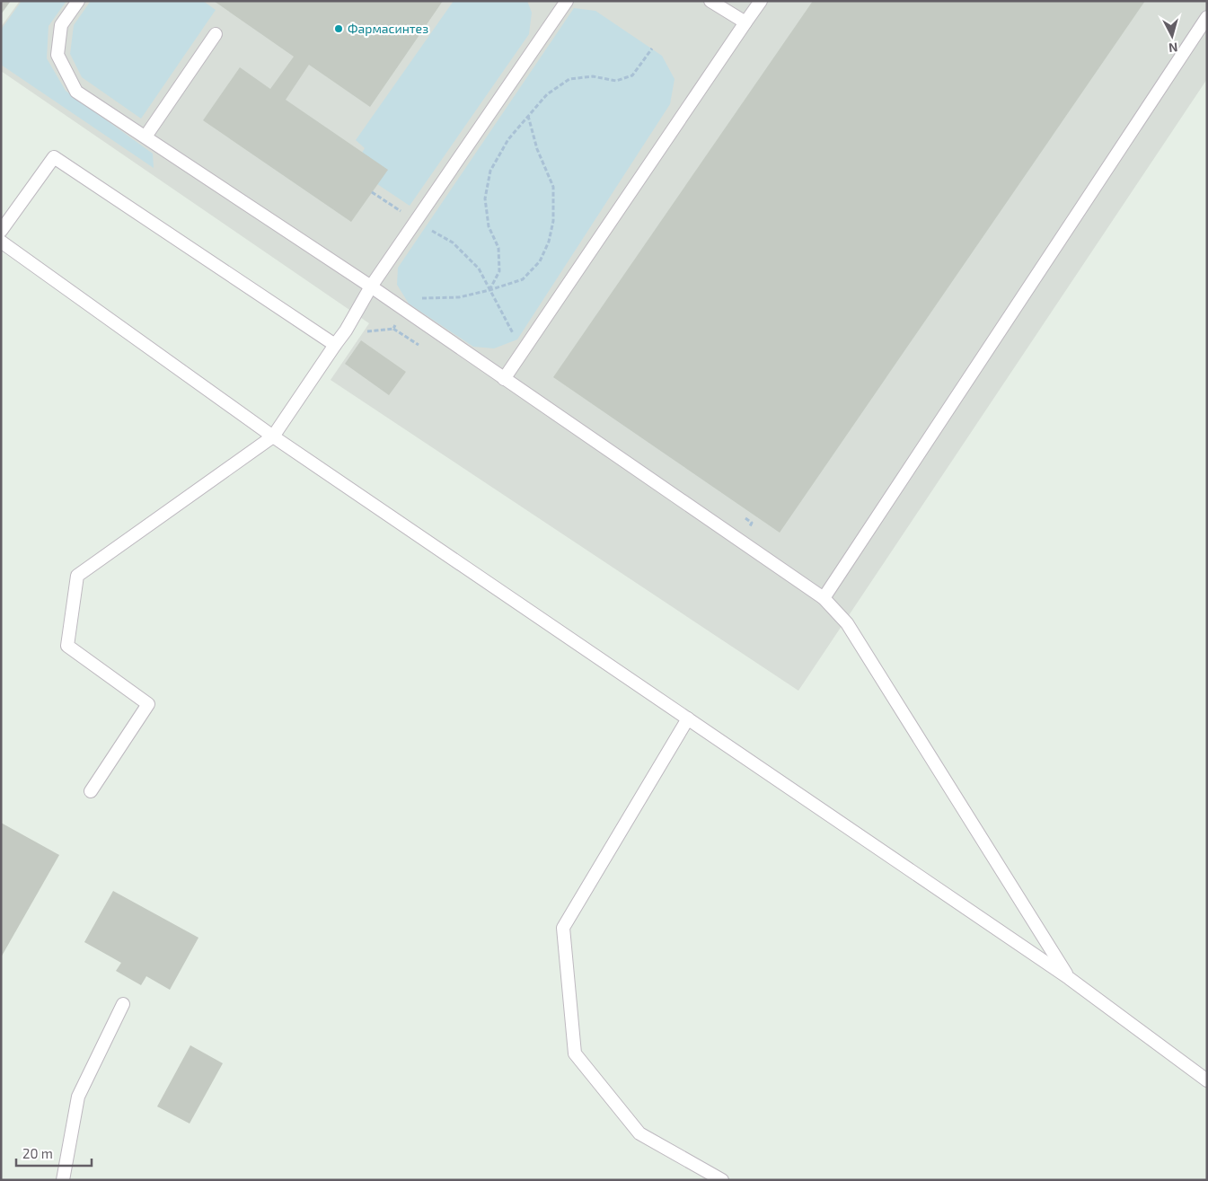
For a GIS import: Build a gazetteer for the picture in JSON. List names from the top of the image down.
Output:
{
  "places": ["Фармасинтез"],
  "scale_bar": "20 m",
  "north": "bottom"
}
